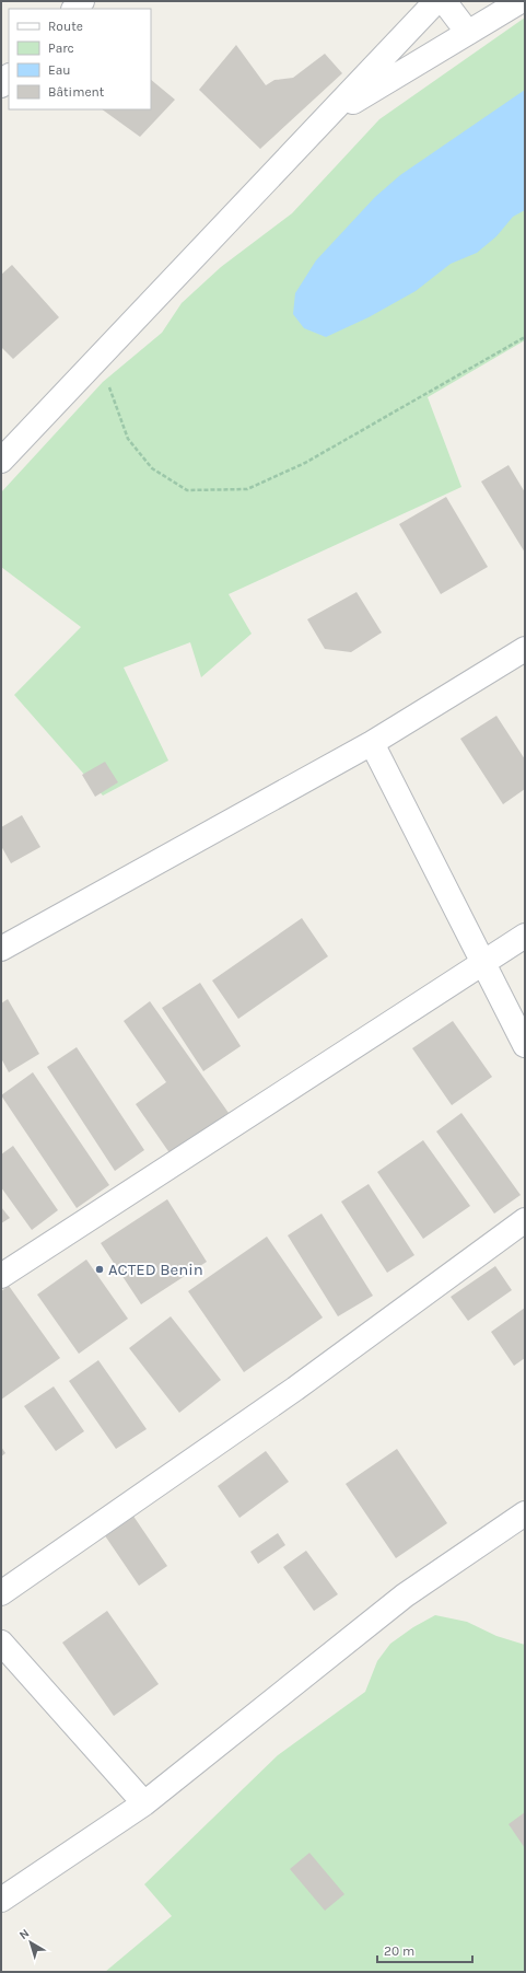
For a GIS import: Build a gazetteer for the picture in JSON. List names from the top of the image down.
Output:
{
  "places": ["ACTED Benin"],
  "legend": [
    "Route",
    "Parc",
    "Eau",
    "Bâtiment"
  ],
  "scale_bar": "20 m",
  "north": "top left"
}
